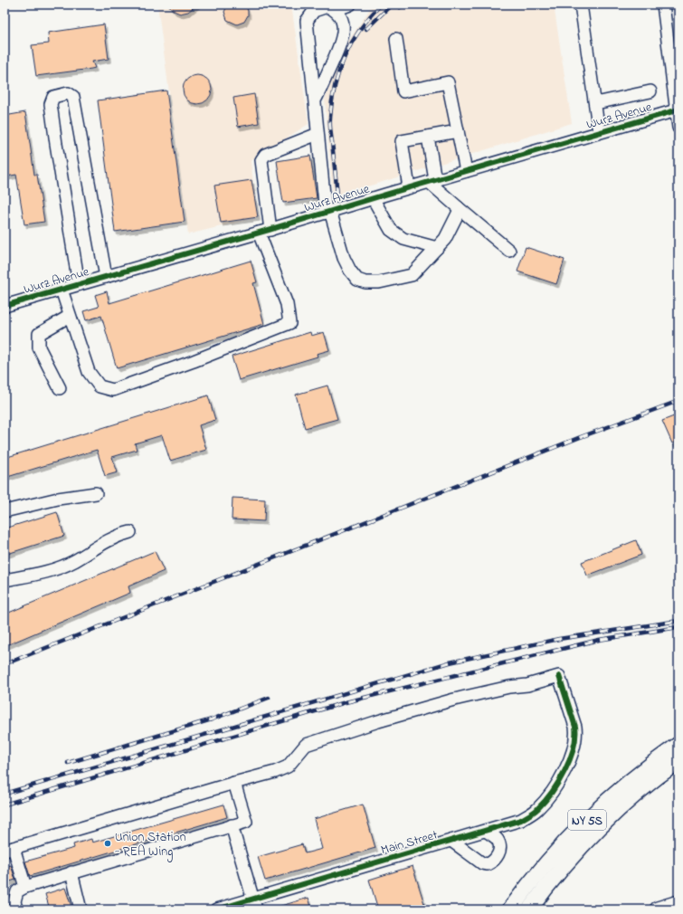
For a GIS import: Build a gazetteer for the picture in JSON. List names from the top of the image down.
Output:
{
  "streets": {
    "main road": ["NY 5S"],
    "street": ["Wurz Avenue", "Main Street"]
  },
  "places": ["Union Station - REA Wing"]
}
